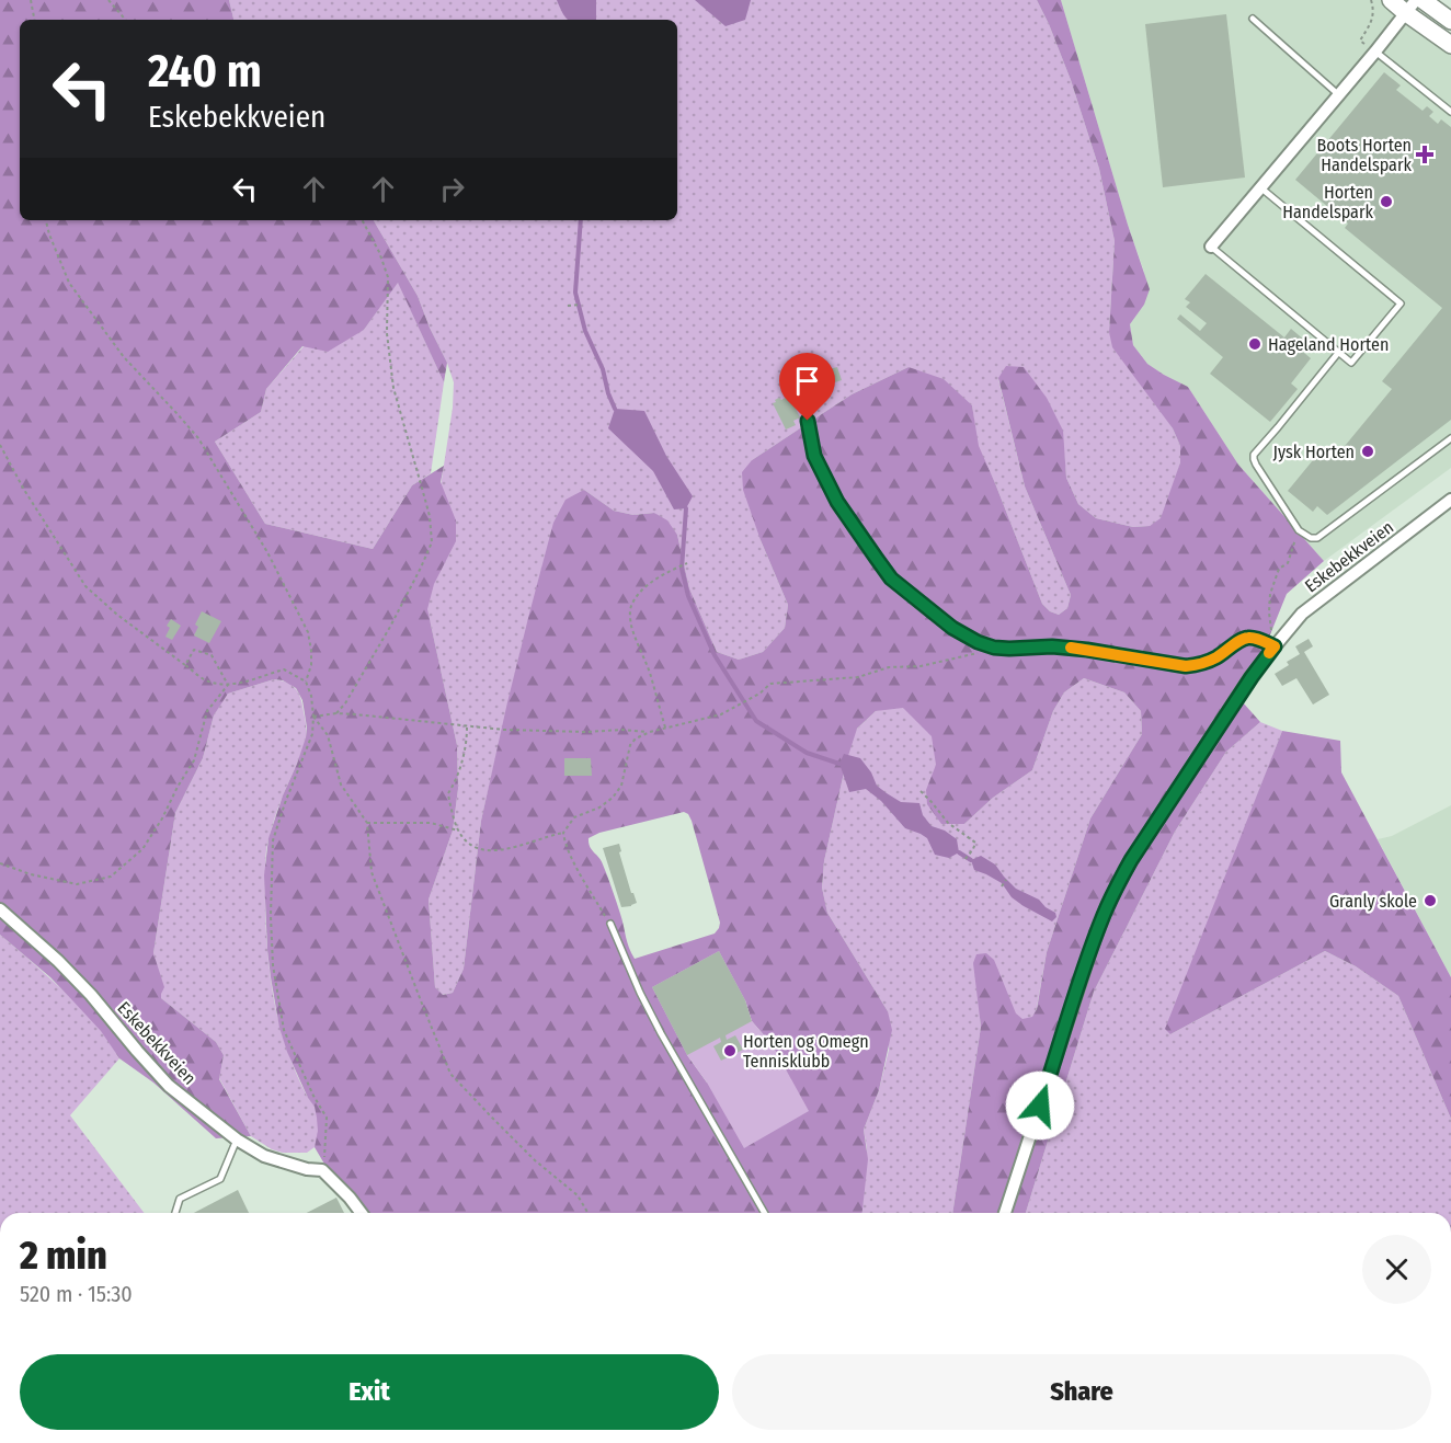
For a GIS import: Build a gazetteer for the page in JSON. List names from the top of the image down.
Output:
{
  "streets": {
    "street": ["Eskebekkveien"]
  },
  "places": {
    "health": ["Boots Horten Handelspark"],
    "other": [
      "Horten Handelspark",
      "Hageland Horten",
      "Jysk Horten",
      "Granly skole",
      "Horten og Omegn Tennisklubb"
    ]
  },
  "page": {
    "turn": ["240 m", "Eskebekkveien"],
    "heading": ["2 min", "520 m · 15:30"],
    "buttons": ["Exit", "Share"]
  }
}
